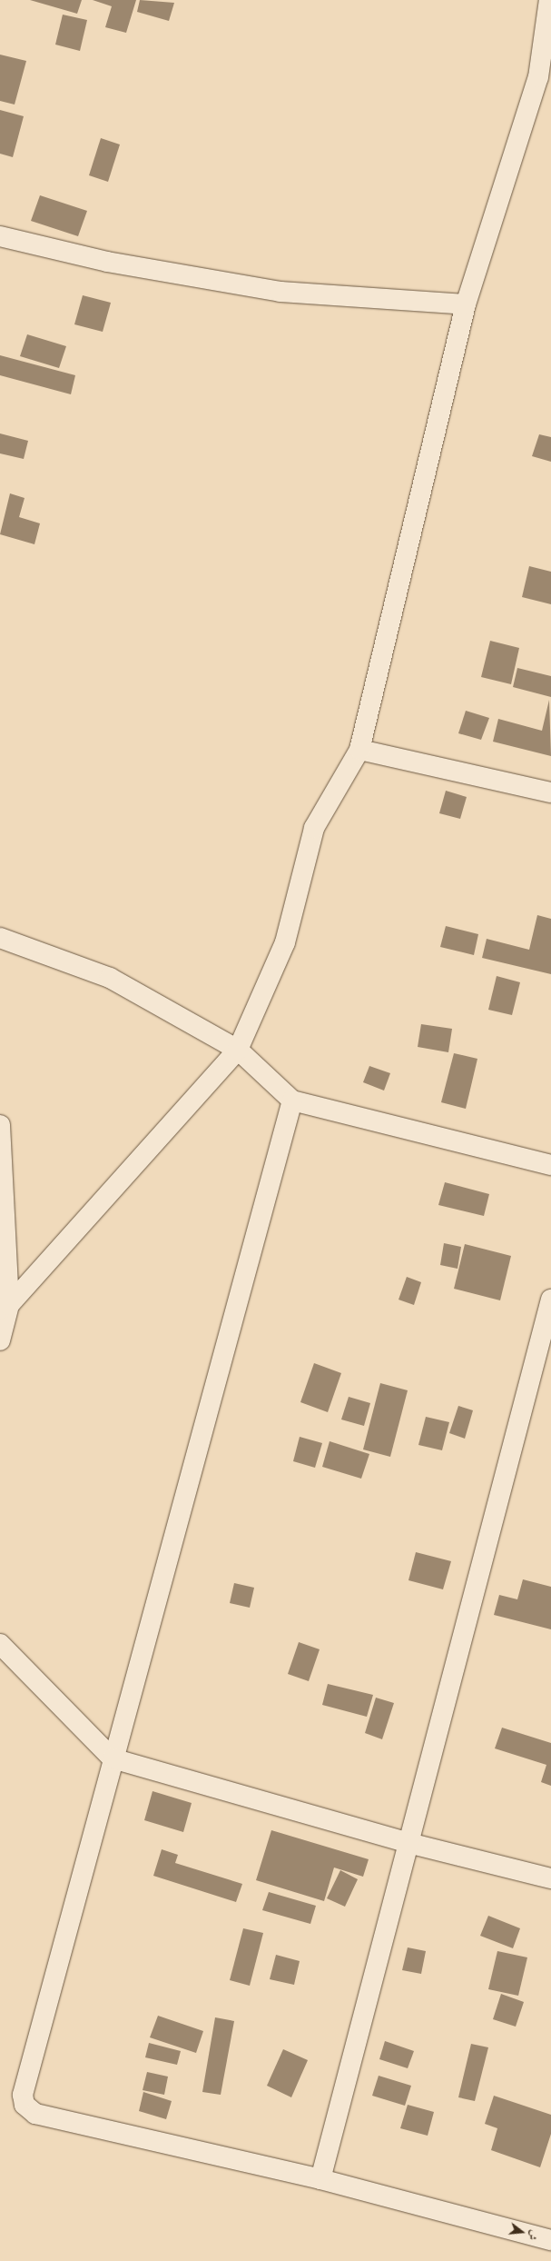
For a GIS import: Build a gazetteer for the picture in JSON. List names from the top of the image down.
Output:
{
  "north": "right"
}
